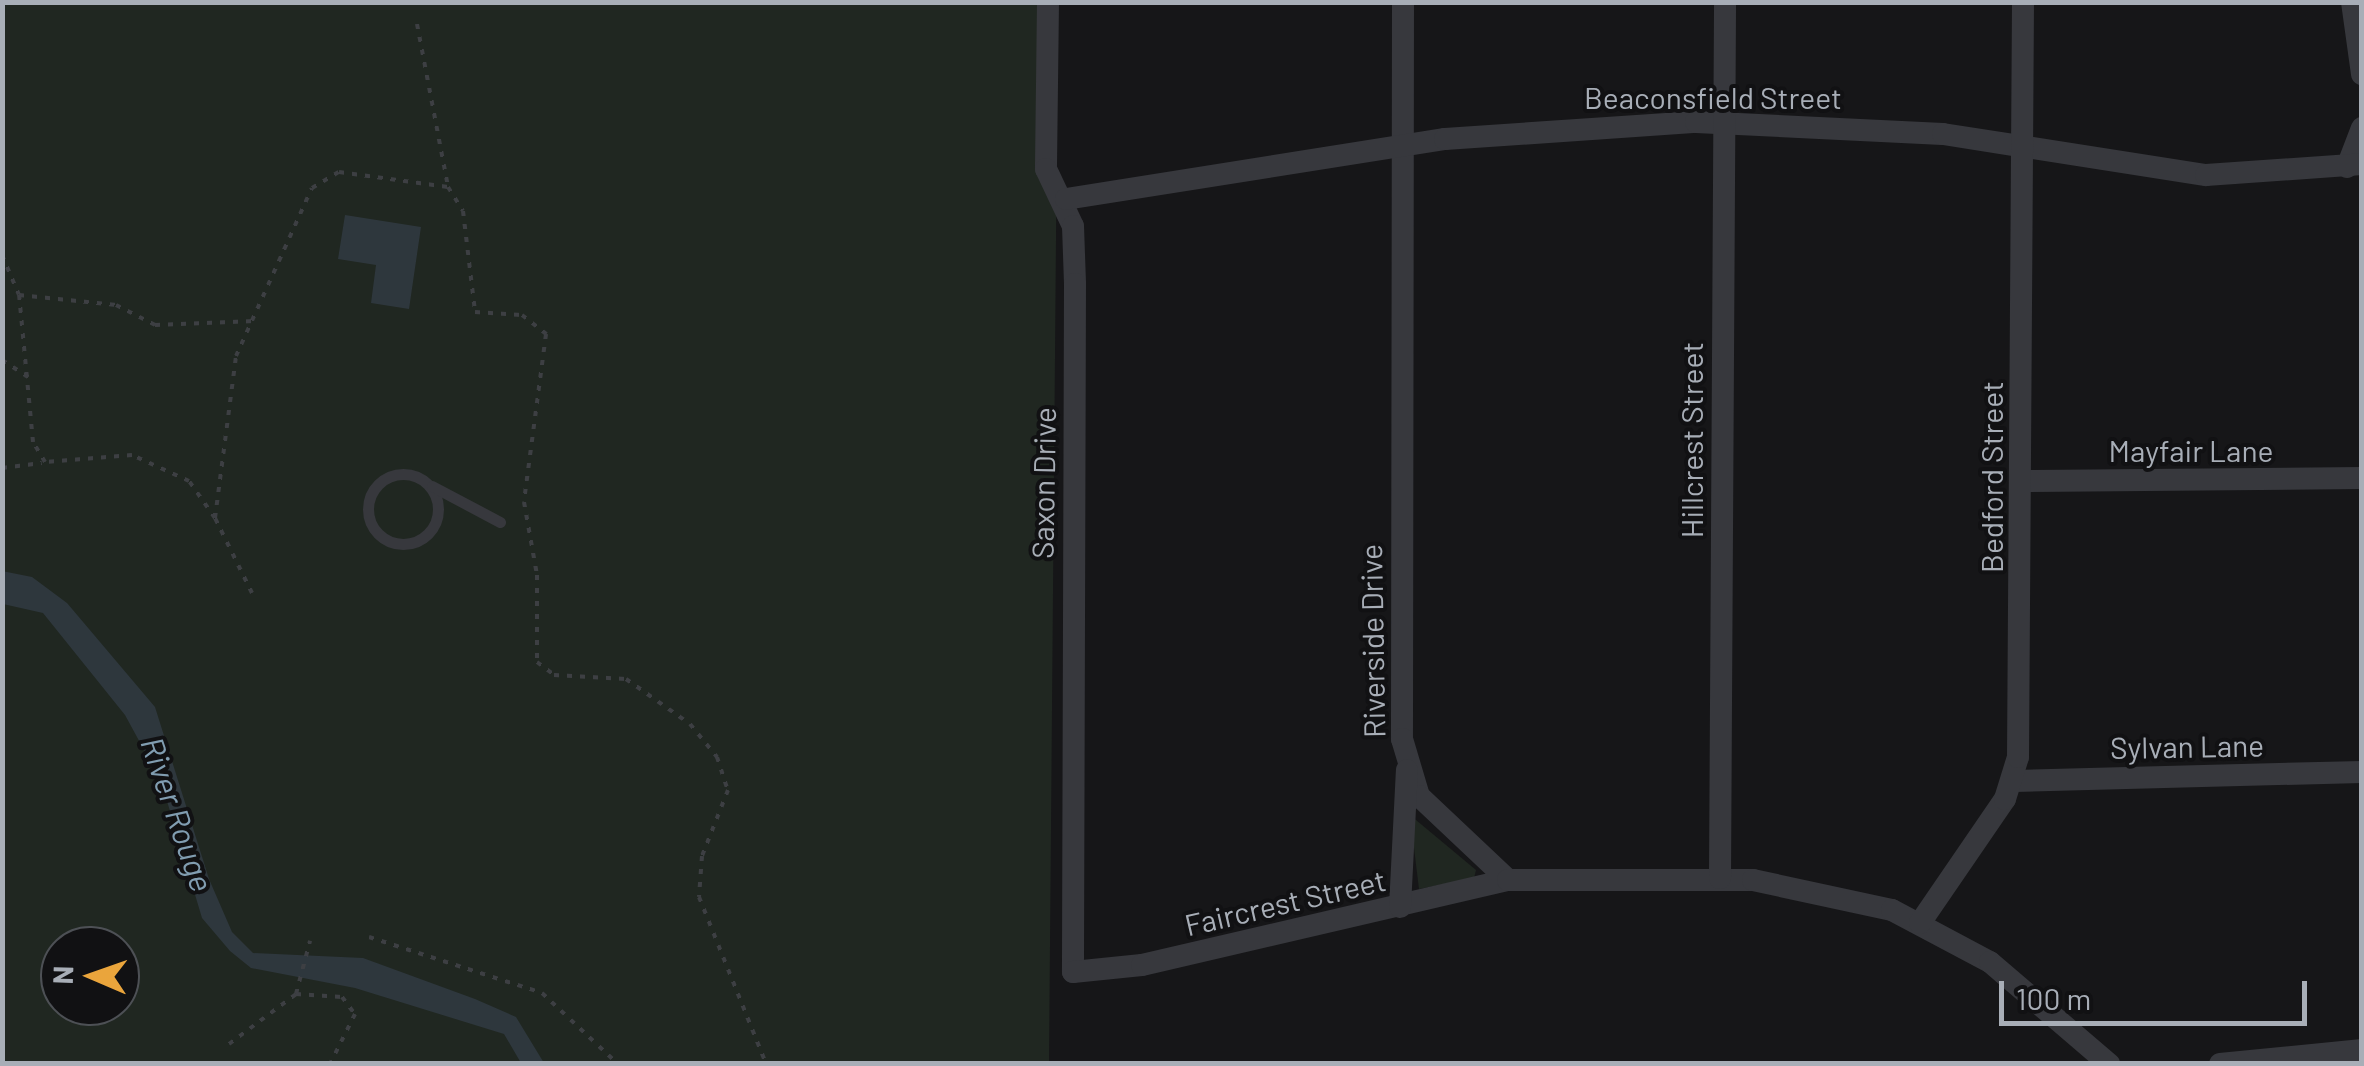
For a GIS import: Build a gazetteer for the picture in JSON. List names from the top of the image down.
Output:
{
  "streets": {
    "street": [
      "Beaconsfield Street",
      "Hillcrest Street",
      "Mayfair Lane",
      "Bedford Street",
      "Saxon Drive",
      "Riverside Drive",
      "Sylvan Lane",
      "Faircrest Street"
    ]
  },
  "crossings": [
    ["Beaconsfield Street", "Hillcrest Street"],
    ["Beaconsfield Street", "Bedford Street"],
    ["Beaconsfield Street", "Saxon Drive"],
    ["Beaconsfield Street", "Riverside Drive"],
    ["Mayfair Lane", "Bedford Street"],
    ["Bedford Street", "Sylvan Lane"],
    ["Saxon Drive", "Faircrest Street"],
    ["Riverside Drive", "Faircrest Street"]
  ],
  "water": ["River Rouge"],
  "scale_bar": "100 m",
  "north": "left"
}
